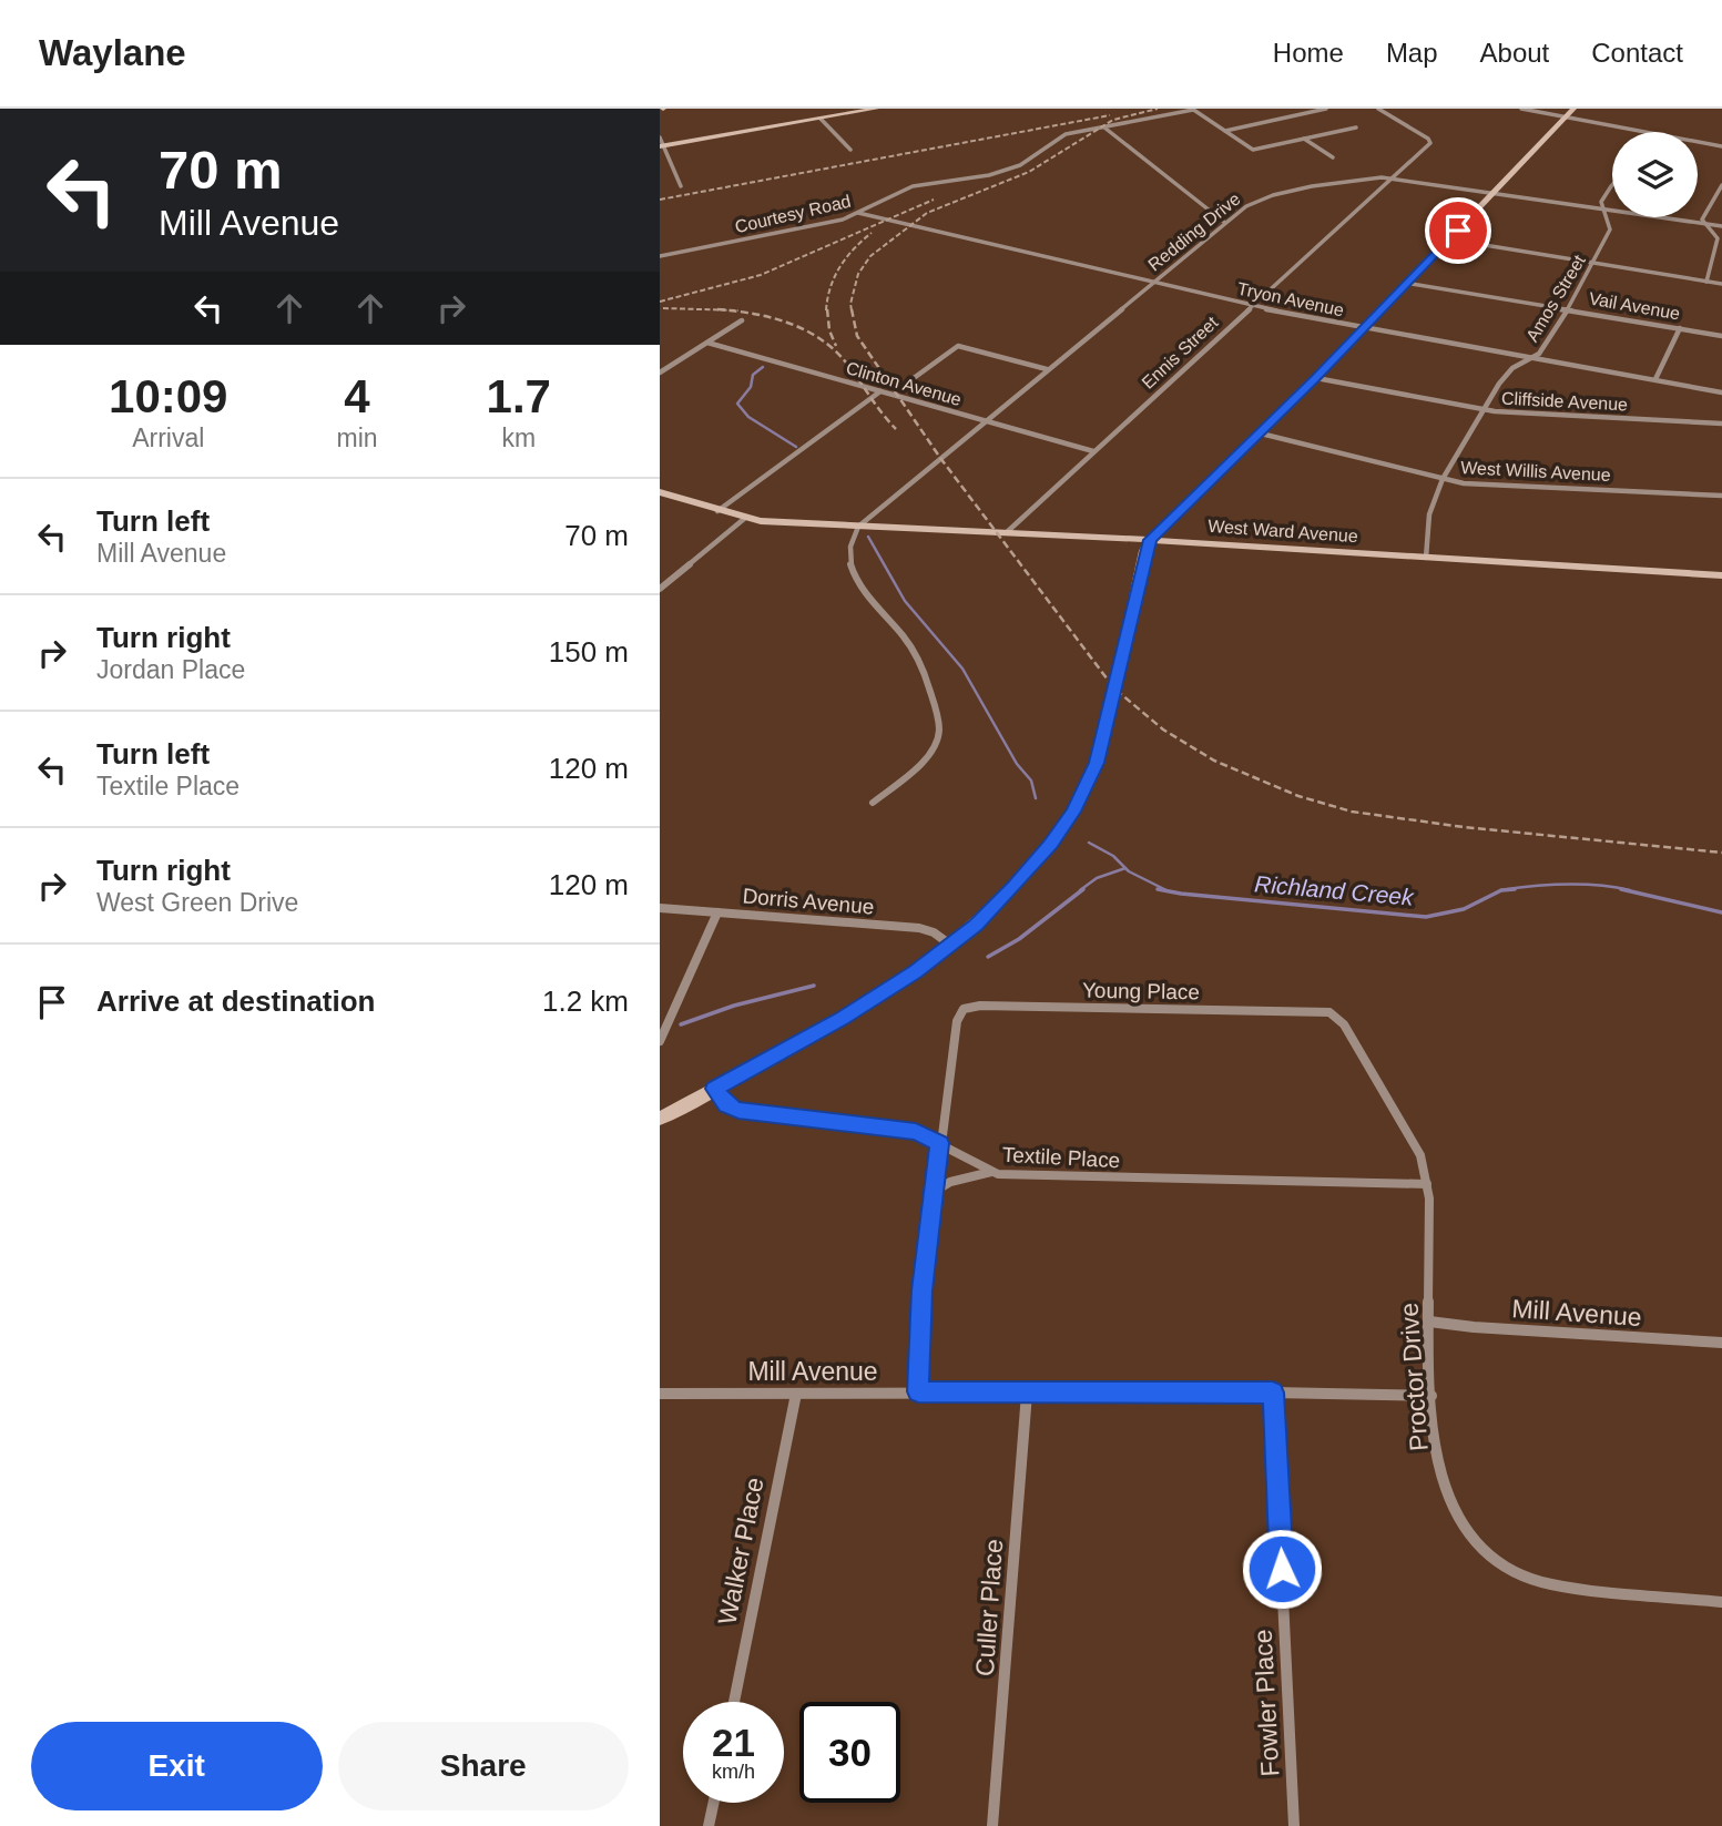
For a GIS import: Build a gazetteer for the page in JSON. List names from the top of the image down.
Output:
{
  "streets": {
    "main road": ["West Ward Avenue"],
    "street": [
      "Courtesy Road",
      "Redding Drive",
      "Amos Street",
      "Tryon Avenue",
      "Vail Avenue",
      "Ennis Street",
      "Clinton Avenue",
      "Cliffside Avenue",
      "West Willis Avenue",
      "Dorris Avenue",
      "Young Place",
      "Textile Place",
      "Mill Avenue",
      "Proctor Drive",
      "Walker Place",
      "Culler Place",
      "Fowler Place"
    ]
  },
  "crossings": [
    ["Courtesy Road", "Tryon Avenue"],
    ["Redding Drive", "Amos Street"],
    ["Redding Drive", "Tryon Avenue"],
    ["Redding Drive", "Ennis Street"],
    ["Redding Drive", "Clinton Avenue"],
    ["Redding Drive", "West Ward Avenue"],
    ["Amos Street", "Tryon Avenue"],
    ["Amos Street", "Vail Avenue"],
    ["Amos Street", "Cliffside Avenue"],
    ["Amos Street", "West Willis Avenue"],
    ["Amos Street", "West Ward Avenue"],
    ["Tryon Avenue", "Ennis Street"],
    ["Ennis Street", "Clinton Avenue"],
    ["Ennis Street", "West Ward Avenue"],
    ["Young Place", "Textile Place"],
    ["Young Place", "Proctor Drive"],
    ["Textile Place", "Proctor Drive"],
    ["Mill Avenue", "Proctor Drive"],
    ["Mill Avenue", "Walker Place"],
    ["Mill Avenue", "Culler Place"],
    ["Mill Avenue", "Fowler Place"]
  ],
  "water": ["Richland Creek"],
  "page": {
    "header": "Waylane",
    "nav": [
      "Home",
      "Map",
      "About",
      "Contact"
    ],
    "turn": ["70 m", "Mill Avenue"],
    "eta": [
      "10:09",
      "Arrival",
      "4",
      "min",
      "1.7",
      "km"
    ],
    "list": [
      {
        "name": "Turn left",
        "note": "Mill Avenue",
        "value": "70 m"
      },
      {
        "name": "Turn right",
        "note": "Jordan Place",
        "value": "150 m"
      },
      {
        "name": "Turn left",
        "note": "Textile Place",
        "value": "120 m"
      },
      {
        "name": "Turn right",
        "note": "West Green Drive",
        "value": "120 m"
      },
      {
        "name": "Arrive at destination",
        "value": "1.2 km"
      }
    ],
    "speed": "21 km/h",
    "limit": "30",
    "buttons": ["Exit", "Share"]
  }
}
